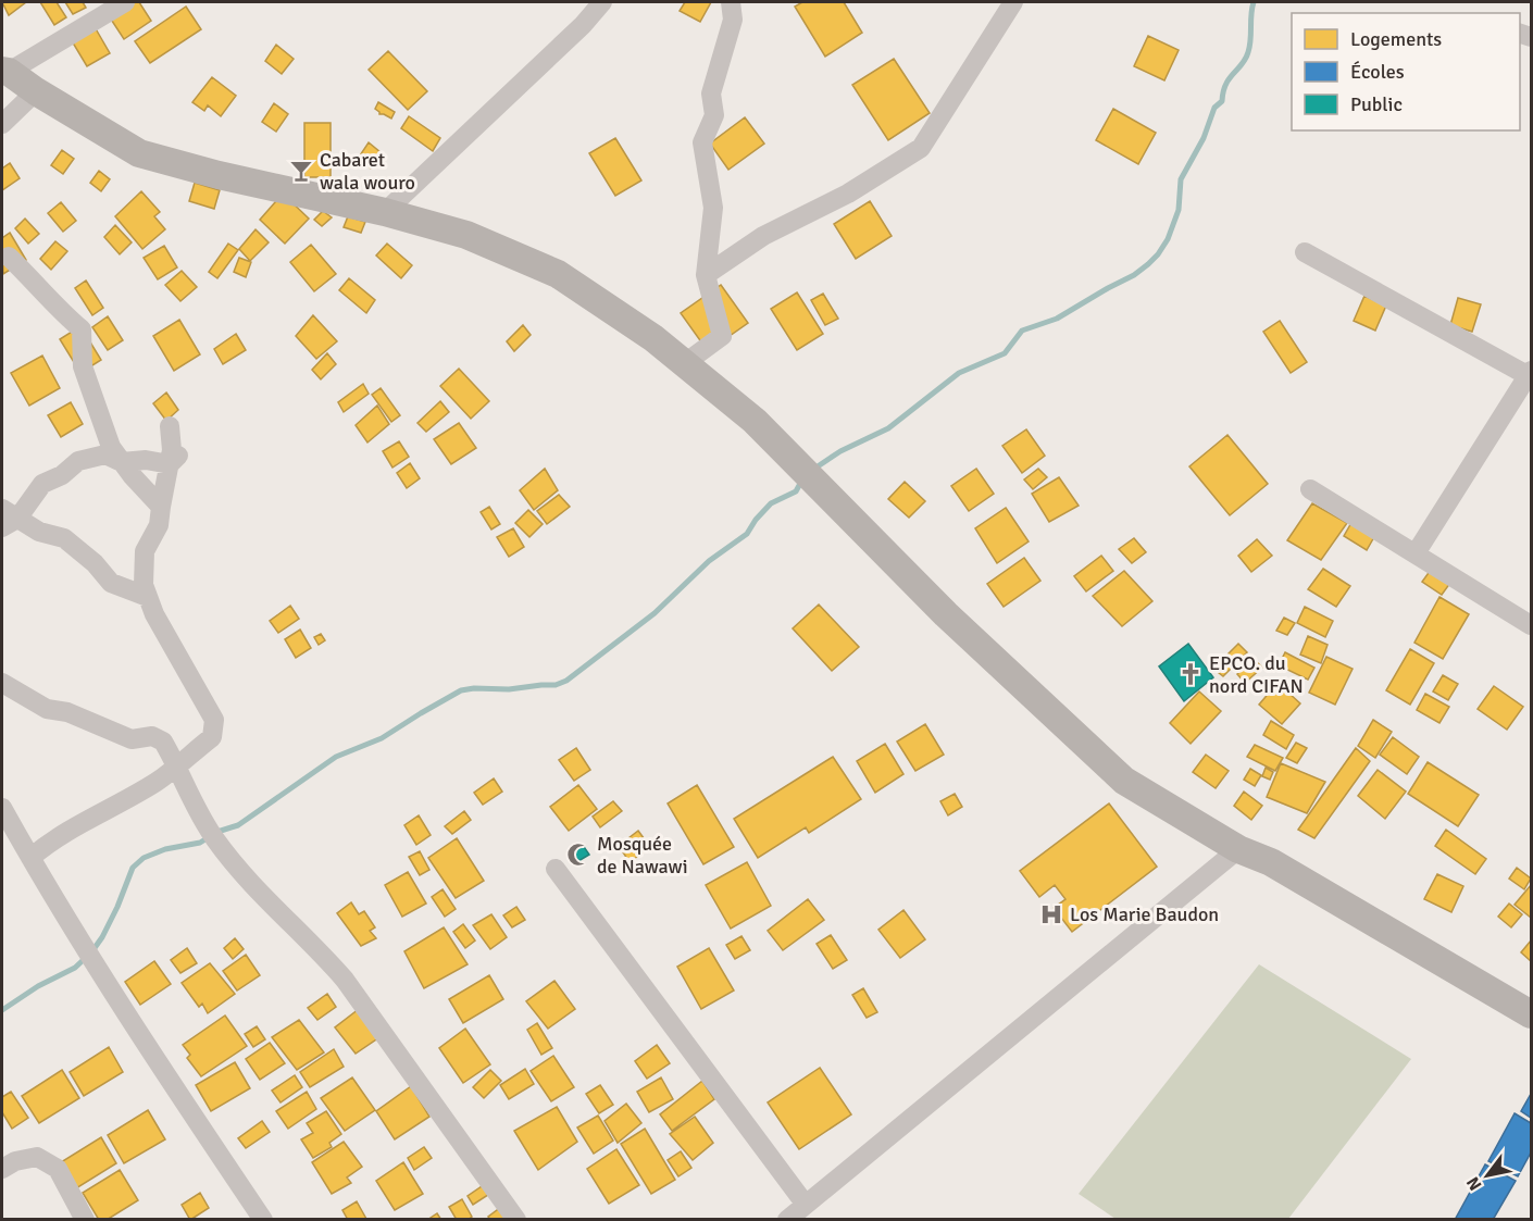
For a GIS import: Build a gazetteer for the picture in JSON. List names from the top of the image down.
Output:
{
  "places": {
    "bar": ["Cabaret wala wouro"],
    "church": ["EPCO. du nord CIFAN"],
    "mosque": ["Mosquée de Nawawi"],
    "hospital": ["Los Marie Baudon"]
  },
  "legend": ["Logements", "Écoles", "Public"],
  "north": "bottom left"
}
